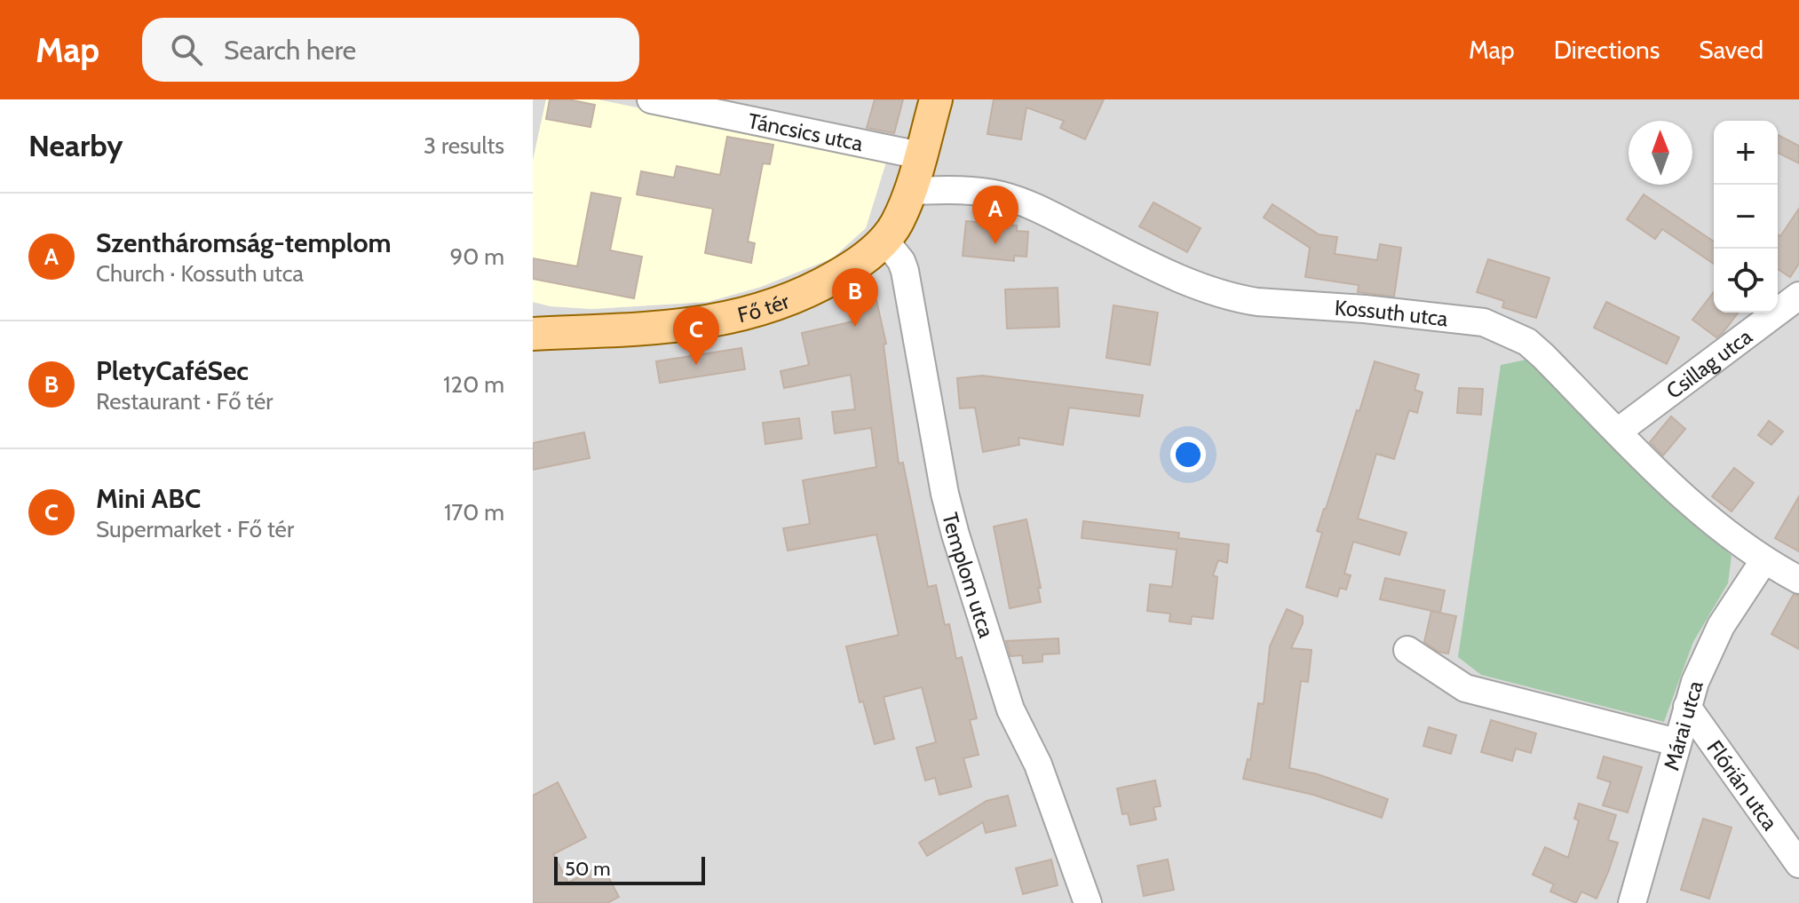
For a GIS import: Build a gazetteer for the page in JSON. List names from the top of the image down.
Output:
{
  "streets": {
    "main road": ["Fő tér"],
    "street": [
      "Táncsics utca",
      "Kossuth utca",
      "Csillag utca",
      "Templom utca",
      "Márai utca",
      "Flórián utca"
    ]
  },
  "crossings": [
    ["Táncsics utca", "Fő tér"],
    ["Fő tér", "Kossuth utca"],
    ["Fő tér", "Templom utca"],
    ["Kossuth utca", "Csillag utca"],
    ["Kossuth utca", "Márai utca"],
    ["Márai utca", "Flórián utca"]
  ],
  "scale_bar": "50 m",
  "north": "top",
  "page": {
    "header": "Map",
    "search": "Search here",
    "nav": ["Map", "Directions", "Saved"],
    "heading": ["Nearby", "3 results"],
    "map_buttons": ["+", "−"],
    "pins": ["A", "B", "C"],
    "list": [
      {
        "mark": "A",
        "name": "Szentháromság-templom",
        "note": "Church · Kossuth utca",
        "value": "90 m"
      },
      {
        "mark": "B",
        "name": "PletyCaféSec",
        "note": "Restaurant · Fő tér",
        "value": "120 m"
      },
      {
        "mark": "C",
        "name": "Mini ABC",
        "note": "Supermarket · Fő tér",
        "value": "170 m"
      }
    ],
    "scale": "50 m"
  }
}
